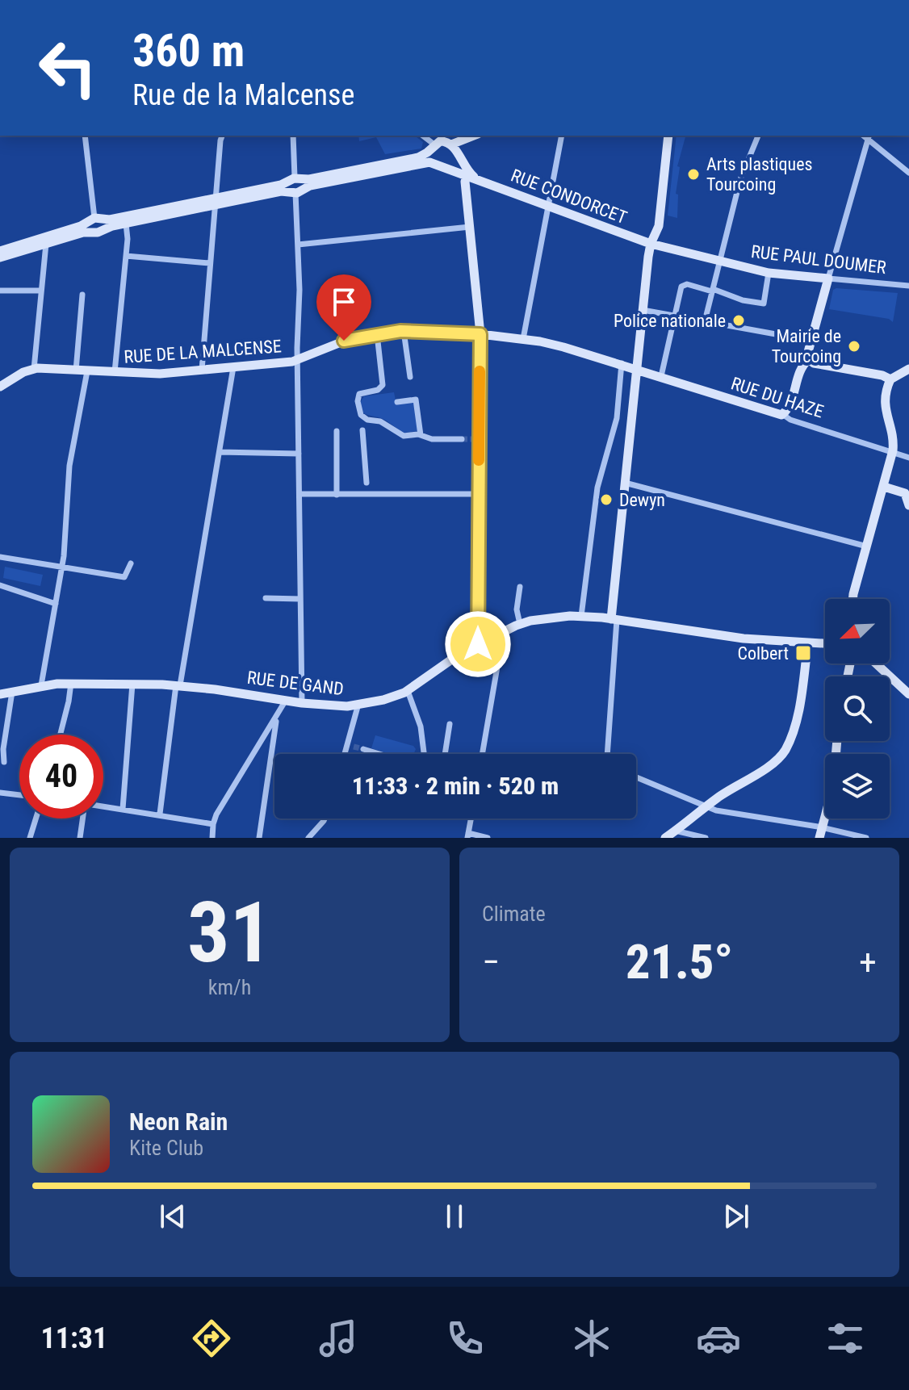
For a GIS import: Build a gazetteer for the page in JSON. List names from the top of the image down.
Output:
{
  "streets": {
    "main road": [
      "RUE CONDORCET",
      "RUE PAUL DOUMER",
      "RUE DE LA MALCENSE",
      "RUE DU HAZE",
      "RUE DE GAND"
    ]
  },
  "crossings": [
    ["RUE CONDORCET", "RUE PAUL DOUMER"],
    ["RUE DE LA MALCENSE", "RUE DU HAZE"]
  ],
  "places": {
    "other": [
      "Arts plastiques Tourcoing",
      "Police nationale",
      "Mairie de Tourcoing",
      "Dewyn"
    ],
    "transit": ["Colbert"]
  },
  "north": "bottom left",
  "page": {
    "turn": ["360 m", "Rue de la Malcense"],
    "limit": "40",
    "trip": "11:33 · 2 min · 520 m",
    "tile": [
      ["31", "km/h"],
      "Climate"
    ],
    "heat": ["−", "21.5°", "+"],
    "song": ["Neon Rain", "Kite Club"],
    "tabs": "11:31"
  }
}
